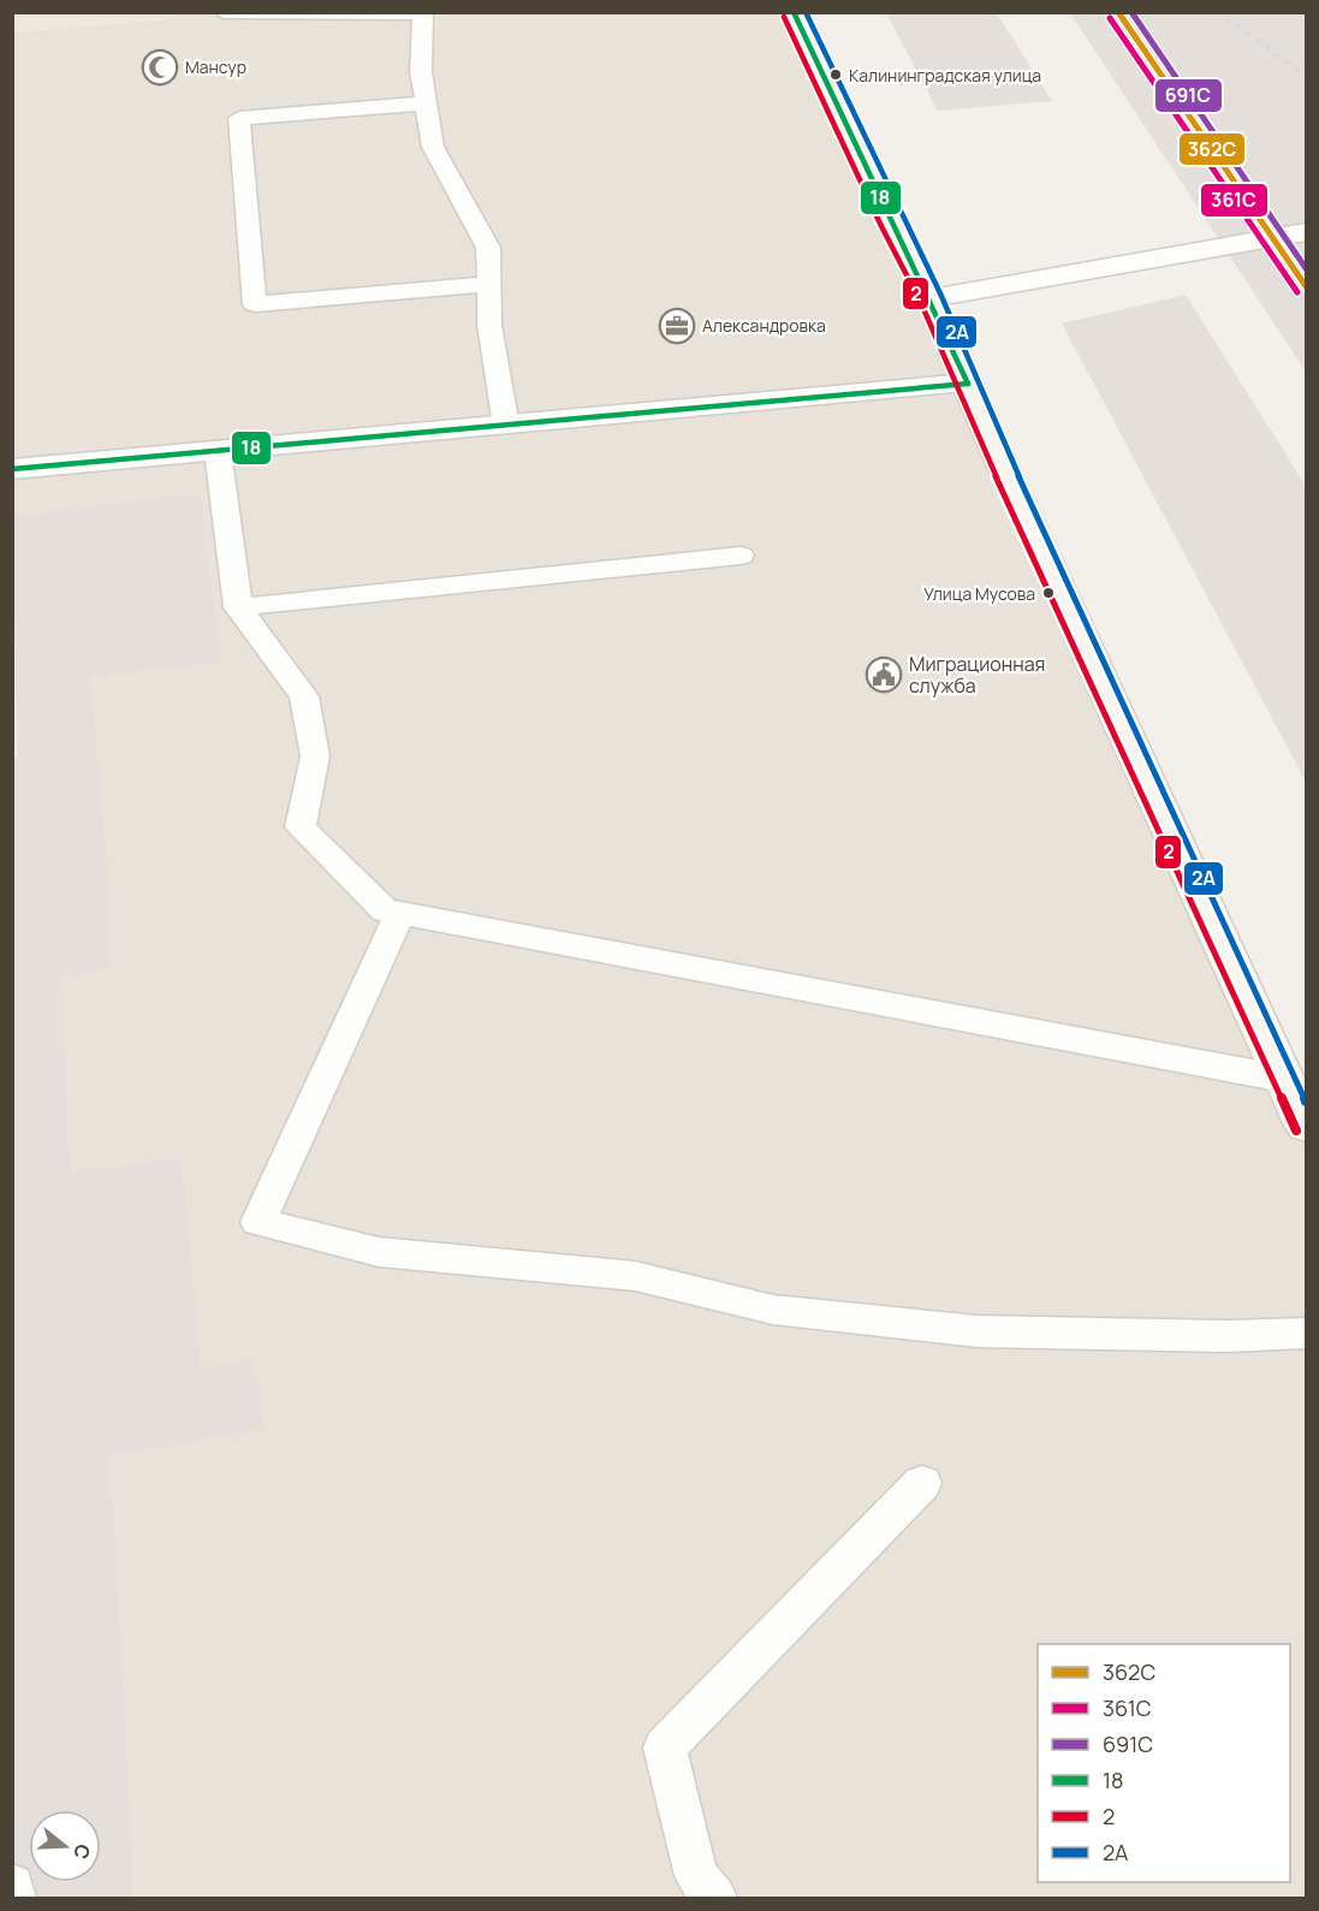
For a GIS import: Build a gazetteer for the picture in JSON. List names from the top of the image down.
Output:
{
  "places": {
    "mosque": ["Мансур"],
    "other": ["Калининградская улица", "Улица Мусова"],
    "office": ["Александровка"],
    "public building": ["Миграционная служба"]
  },
  "lines": [
    "transit line 362С",
    "transit line 691С",
    "transit line 18",
    "transit line 2А",
    "transit line 2",
    "transit line 361С"
  ],
  "legend": [
    "362С",
    "361С",
    "691С",
    "18",
    "2",
    "2А"
  ],
  "north": "right"
}
